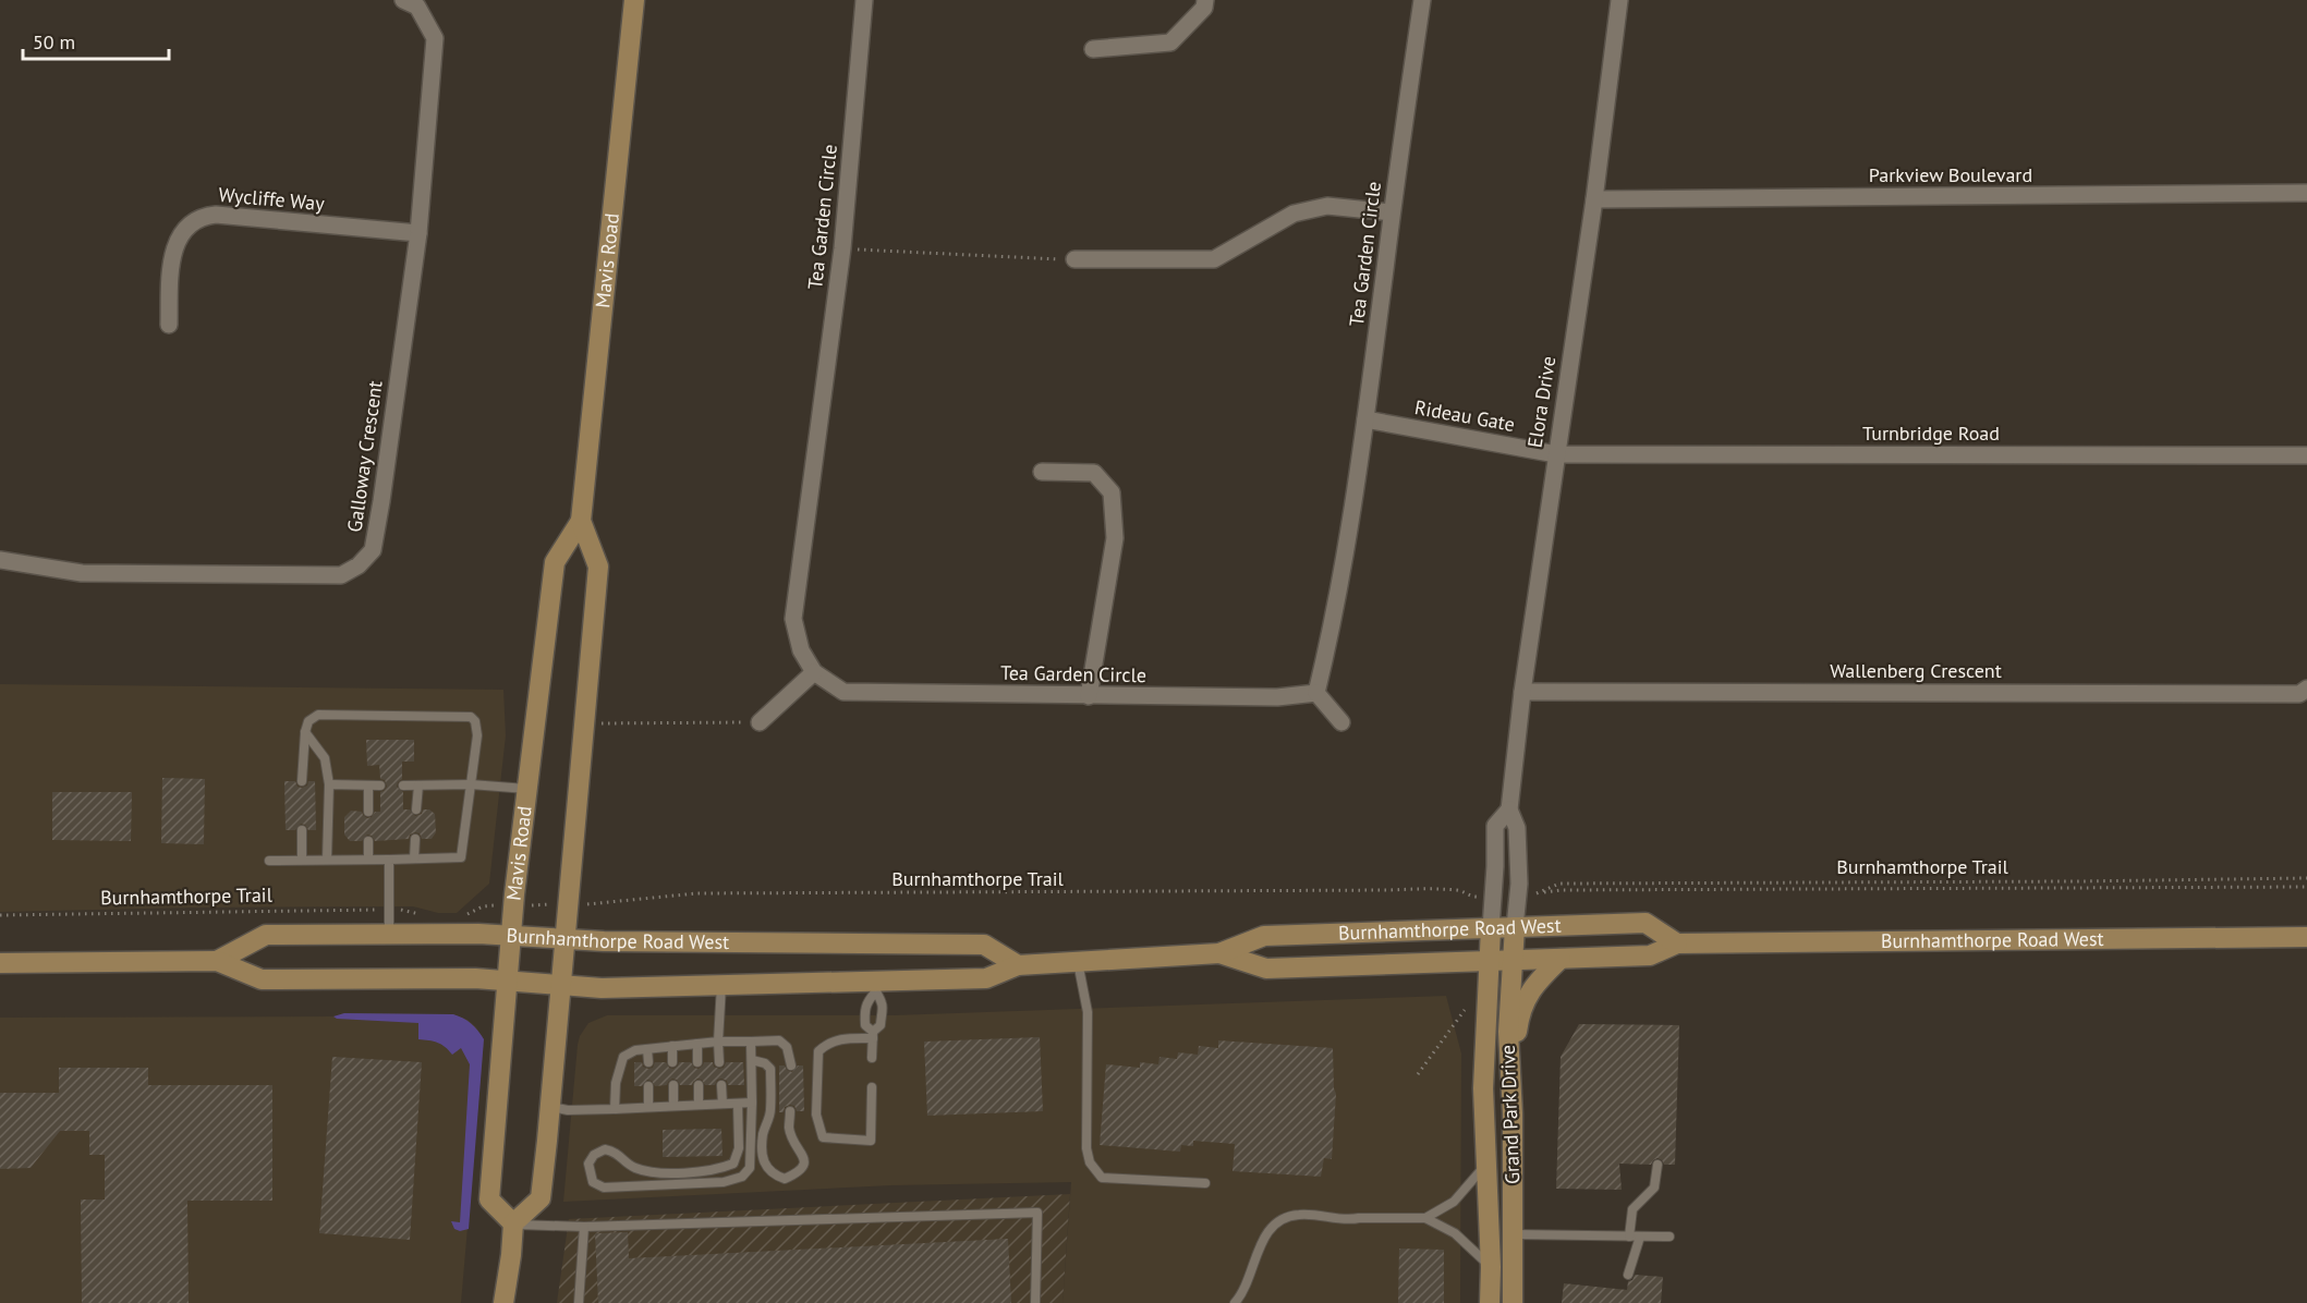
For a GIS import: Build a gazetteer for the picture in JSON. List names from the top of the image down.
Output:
{
  "streets": {
    "main road": ["Mavis Road", "Burnhamthorpe Road West", "Grand Park Drive"],
    "street": [
      "Parkview Boulevard",
      "Wycliffe Way",
      "Tea Garden Circle",
      "Elora Drive",
      "Rideau Gate",
      "Turnbridge Road",
      "Galloway Crescent",
      "Wallenberg Crescent"
    ],
    "path": ["Burnhamthorpe Trail"]
  },
  "crossings": [
    ["Parkview Boulevard", "Elora Drive"],
    ["Wycliffe Way", "Galloway Crescent"],
    ["Tea Garden Circle", "Rideau Gate"],
    ["Mavis Road", "Burnhamthorpe Trail"],
    ["Mavis Road", "Burnhamthorpe Road West"],
    ["Elora Drive", "Rideau Gate"],
    ["Elora Drive", "Turnbridge Road"],
    ["Elora Drive", "Wallenberg Crescent"],
    ["Elora Drive", "Burnhamthorpe Road West"],
    ["Elora Drive", "Grand Park Drive"],
    ["Rideau Gate", "Turnbridge Road"],
    ["Burnhamthorpe Road West", "Grand Park Drive"]
  ],
  "scale_bar": "50 m"
}
